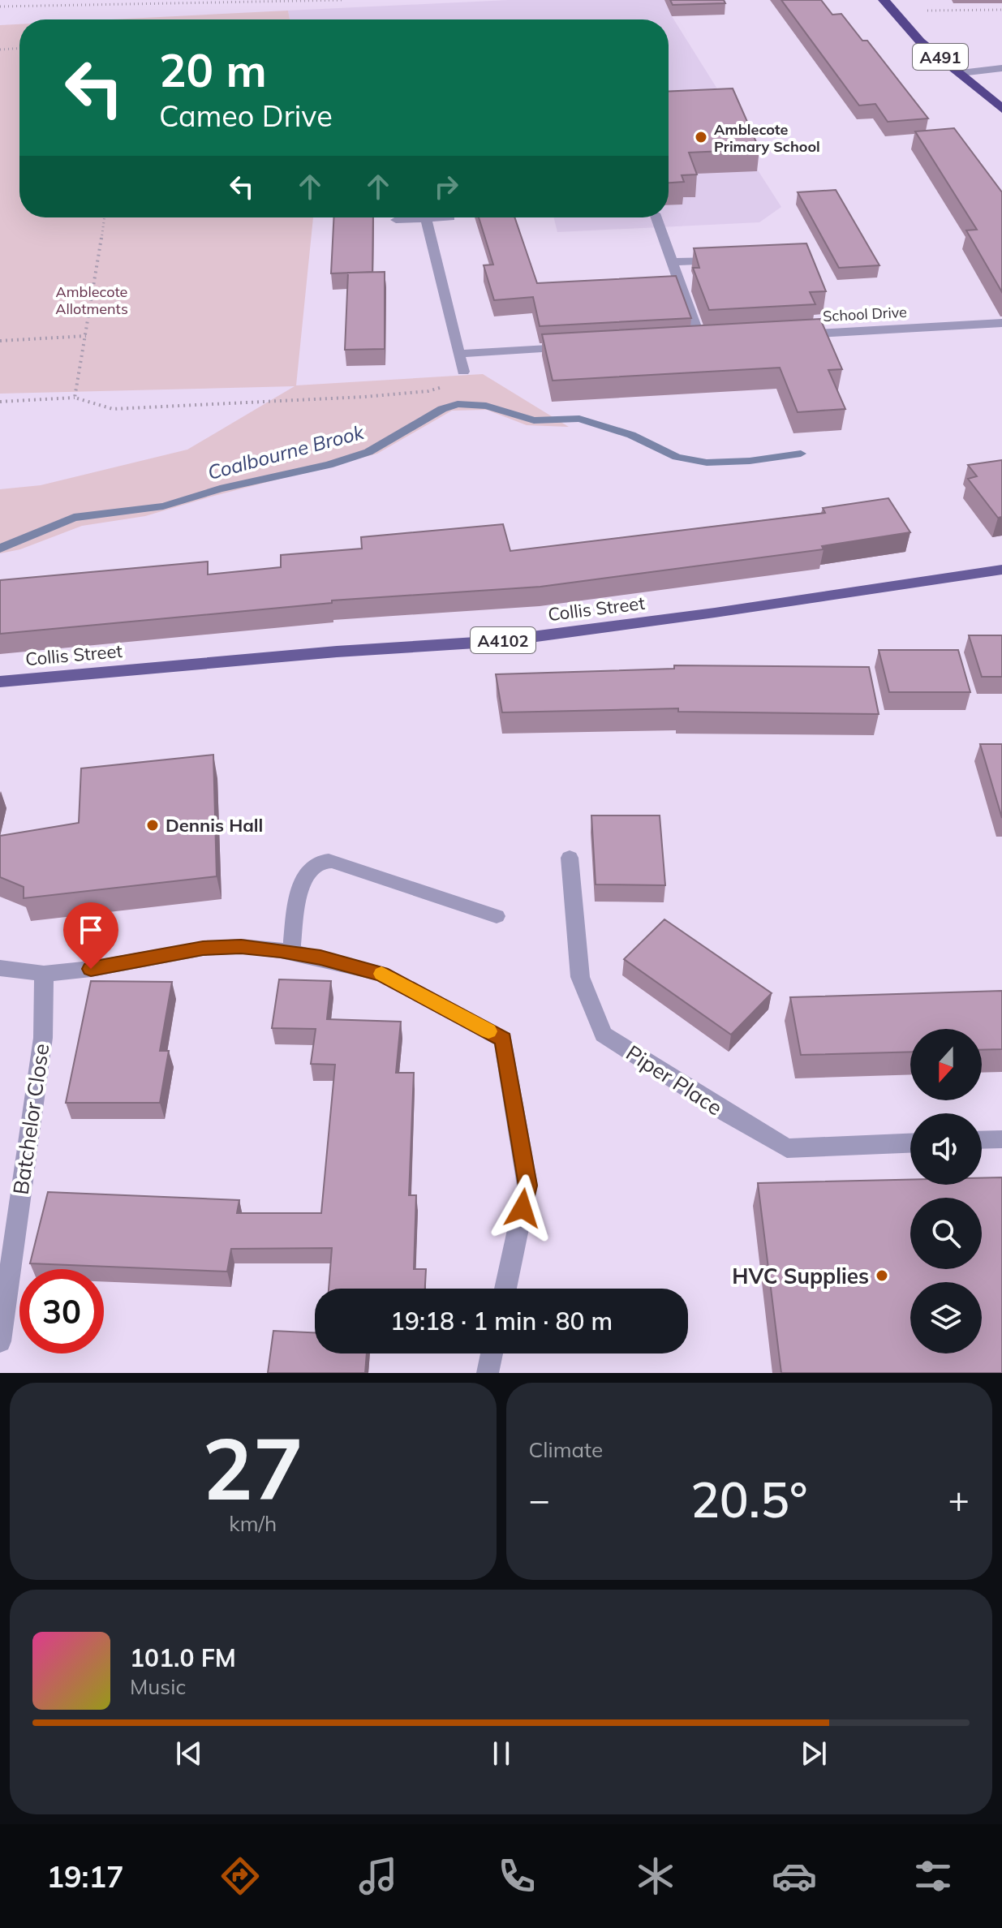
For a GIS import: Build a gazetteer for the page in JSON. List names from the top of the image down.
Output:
{
  "streets": {
    "highway": ["A491"],
    "main road": ["Collis Street", "A4102"],
    "street": ["School Drive", "Piper Place", "Batchelor Close"]
  },
  "water": ["Coalbourne Brook"],
  "parks": ["Amblecote Allotments"],
  "places": ["Amblecote Primary School", "Dennis Hall", "HVC Supplies"],
  "north": "bottom",
  "page": {
    "turn": ["20 m", "Cameo Drive"],
    "limit": "30",
    "trip": "19:18 · 1 min · 80 m",
    "tile": [
      ["27", "km/h"],
      "Climate"
    ],
    "heat": ["−", "20.5°", "+"],
    "song": ["101.0 FM", "Music"],
    "tabs": "19:17"
  }
}
